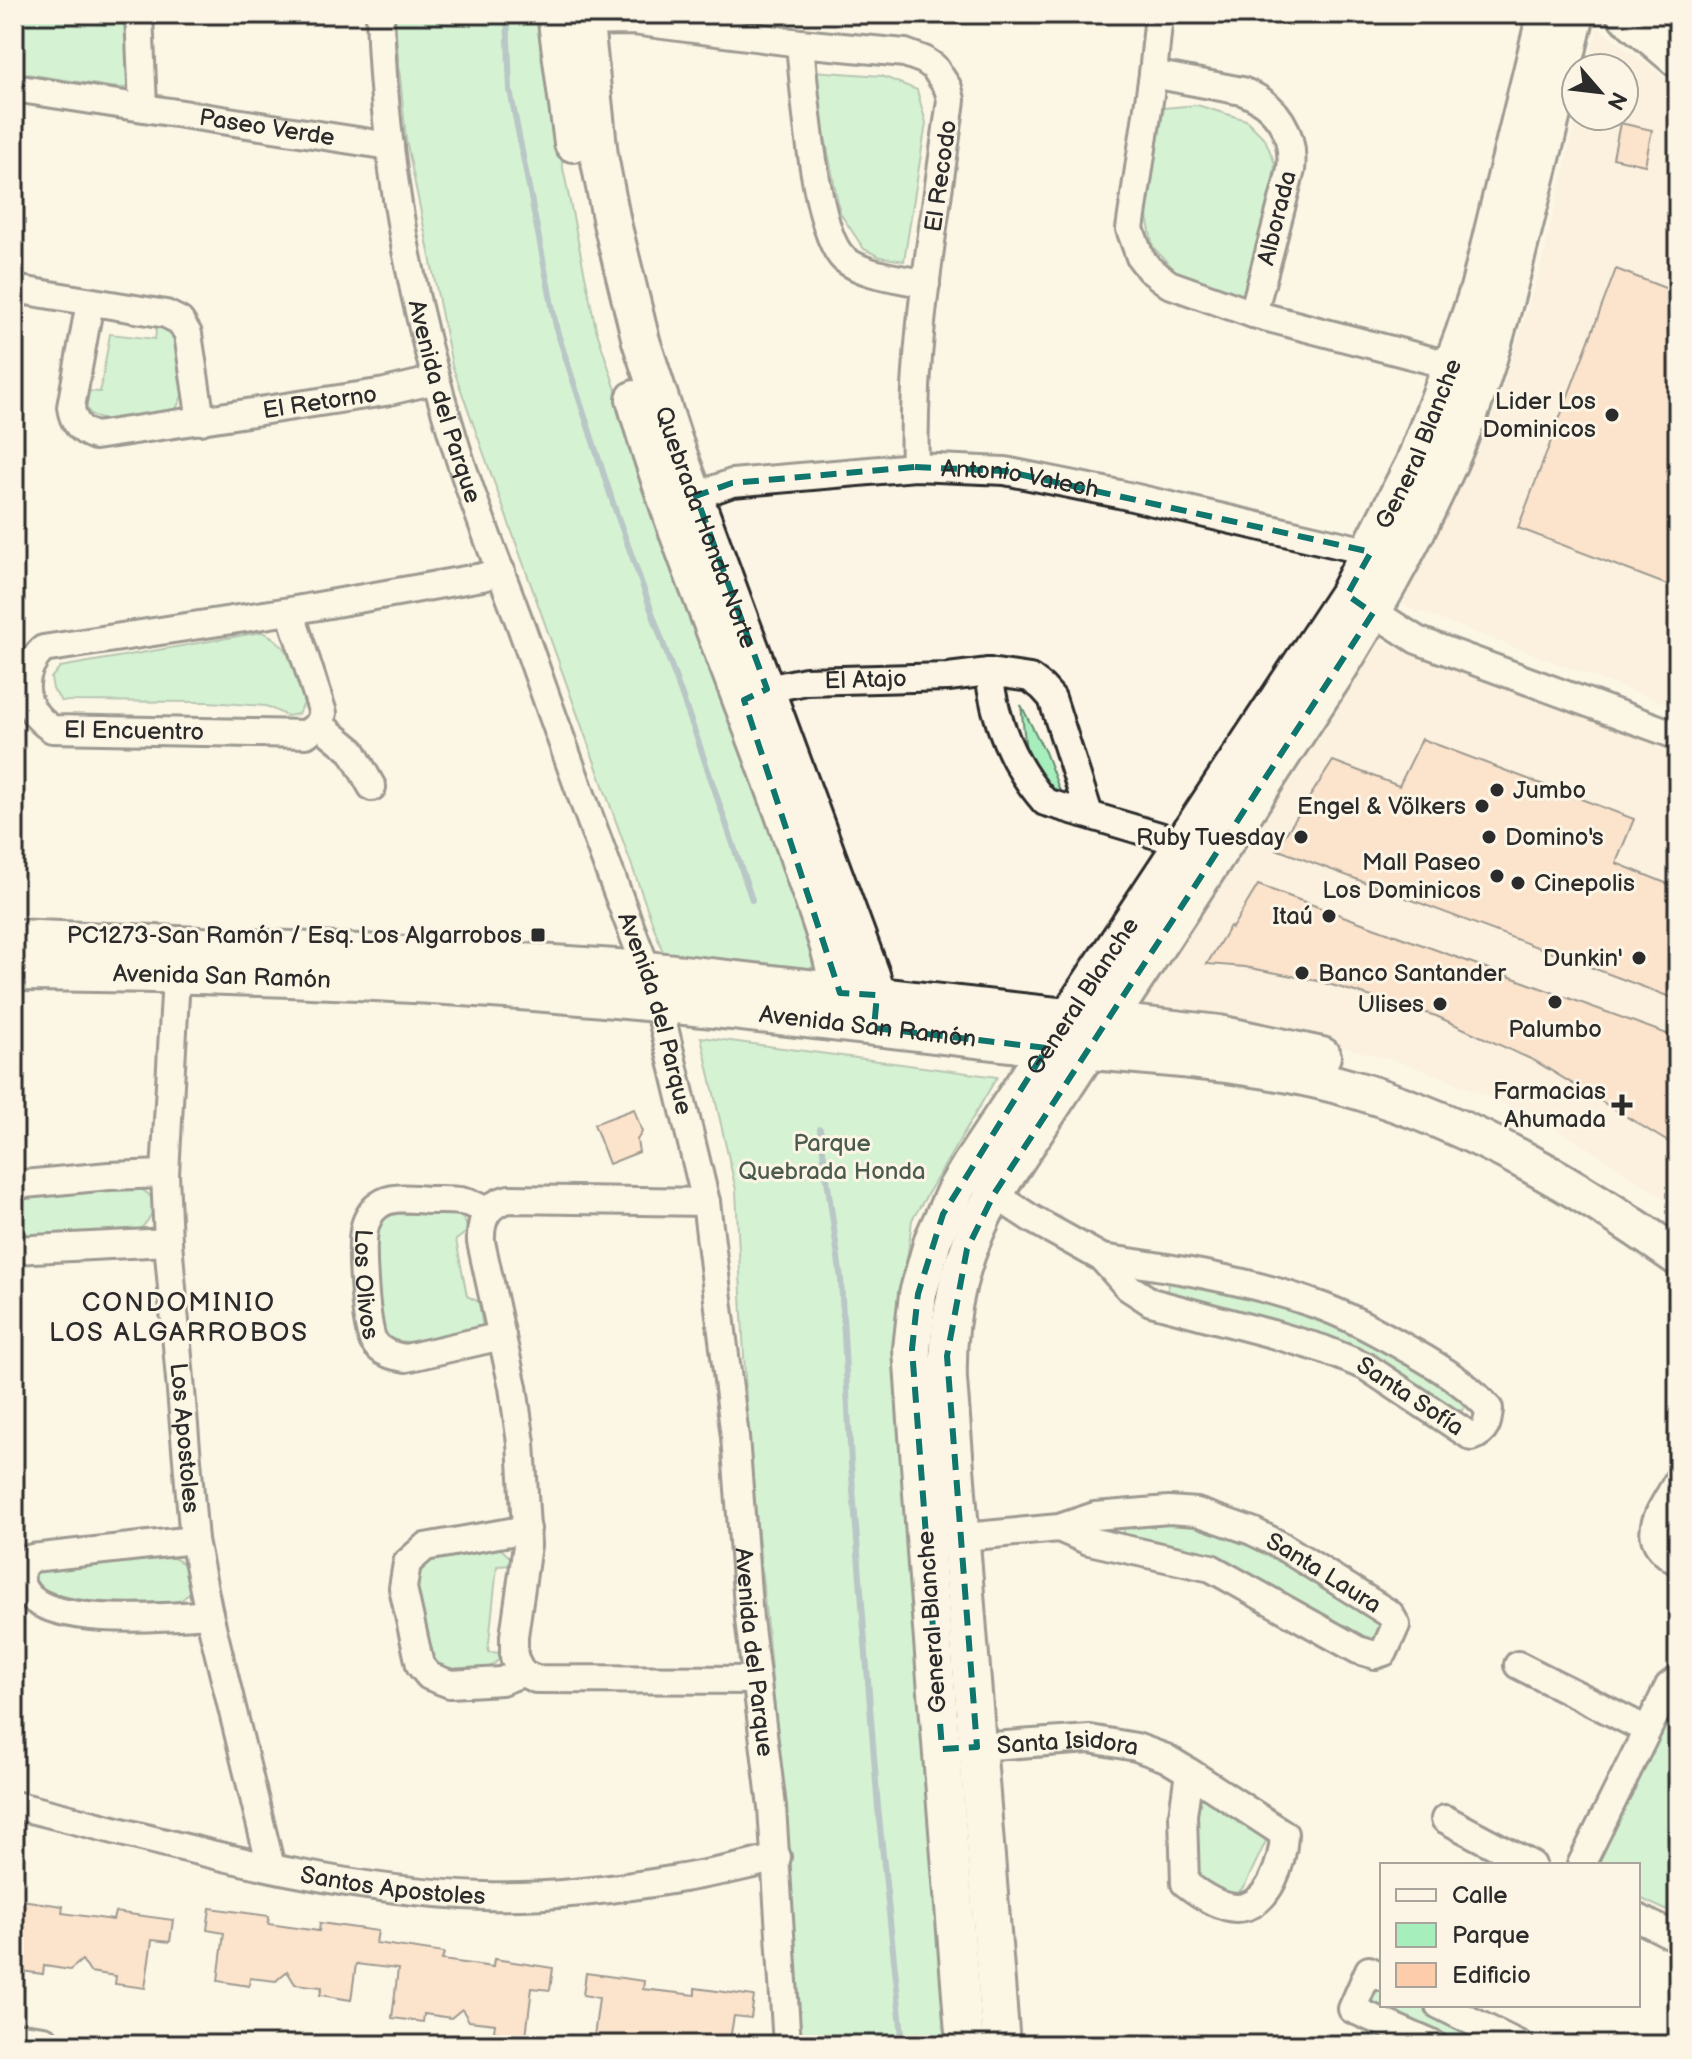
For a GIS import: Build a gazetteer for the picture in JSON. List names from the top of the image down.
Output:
{
  "streets": {
    "main road": ["General Blanche", "Quebrada Honda Norte", "Avenida San Ramón"],
    "street": [
      "Paseo Verde",
      "El Recodo",
      "Alborada",
      "Avenida del Parque",
      "El Retorno",
      "Antonio Valech",
      "El Atajo",
      "El Encuentro",
      "Los Olivos",
      "Santa Sofía",
      "Los Apostoles",
      "Santa Laura",
      "Santa Isidora",
      "Santos Apostoles"
    ]
  },
  "crossings": [
    ["Paseo Verde", "Avenida del Parque"],
    ["El Recodo", "Antonio Valech"],
    ["El Recodo", "Quebrada Honda Norte"],
    ["Avenida del Parque", "El Retorno"],
    ["Avenida del Parque", "El Encuentro"],
    ["Avenida del Parque", "Avenida San Ramón"],
    ["Avenida del Parque", "Santos Apostoles"],
    ["General Blanche", "Antonio Valech"],
    ["General Blanche", "Avenida San Ramón"],
    ["General Blanche", "Santa Sofía"],
    ["General Blanche", "Santa Laura"],
    ["General Blanche", "Santa Isidora"],
    ["Antonio Valech", "Quebrada Honda Norte"],
    ["Quebrada Honda Norte", "El Atajo"],
    ["Quebrada Honda Norte", "Avenida San Ramón"],
    ["Avenida San Ramón", "Los Apostoles"],
    ["Los Apostoles", "Santos Apostoles"]
  ],
  "districts": ["CONDOMINIO LOS ALGARROBOS"],
  "parks": ["Parque Quebrada Honda"],
  "places": {
    "other": [
      "Lider Los Dominicos",
      "Jumbo",
      "Engel & Völkers",
      "Ruby Tuesday",
      "Domino's",
      "Mall Paseo Los Dominicos",
      "Cinepolis",
      "Itaú",
      "Dunkin'",
      "Banco Santander",
      "Palumbo",
      "Ulises"
    ],
    "transit": ["PC1273-San Ramón / Esq. Los Algarrobos"],
    "health": ["Farmacias Ahumada"]
  },
  "legend": ["Calle", "Parque", "Edificio"],
  "north": "bottom right"
}
